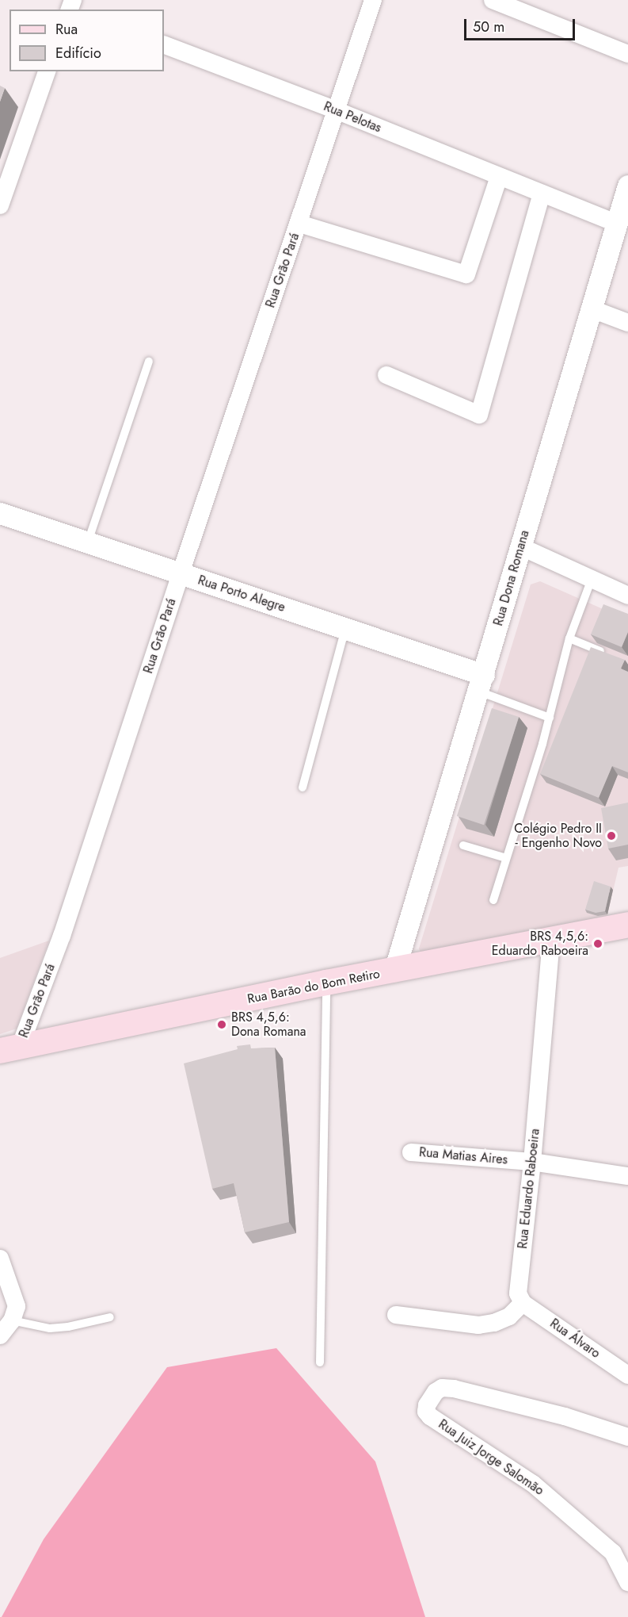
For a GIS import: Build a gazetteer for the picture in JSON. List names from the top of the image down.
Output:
{
  "streets": {
    "main road": ["Rua Barão do Bom Retiro"],
    "street": [
      "Rua Pelotas",
      "Rua Grão Pará",
      "Rua Dona Romana",
      "Rua Porto Alegre",
      "Rua Matias Aires",
      "Rua Eduardo Raboeira",
      "Rua Álvaro",
      "Rua Juiz Jorge Salomão"
    ]
  },
  "crossings": [
    ["Rua Pelotas", "Rua Grão Pará"],
    ["Rua Pelotas", "Rua Dona Romana"],
    ["Rua Grão Pará", "Rua Porto Alegre"],
    ["Rua Grão Pará", "Rua Barão do Bom Retiro"],
    ["Rua Dona Romana", "Rua Porto Alegre"],
    ["Rua Dona Romana", "Rua Barão do Bom Retiro"],
    ["Rua Barão do Bom Retiro", "Rua Eduardo Raboeira"],
    ["Rua Matias Aires", "Rua Eduardo Raboeira"],
    ["Rua Eduardo Raboeira", "Rua Álvaro"]
  ],
  "places": ["Colégio Pedro II - Engenho Novo", "BRS 4,5,6: Eduardo Raboeira", "BRS 4,5,6: Dona Romana"],
  "legend": ["Rua", "Edifício"],
  "scale_bar": "50 m"
}
